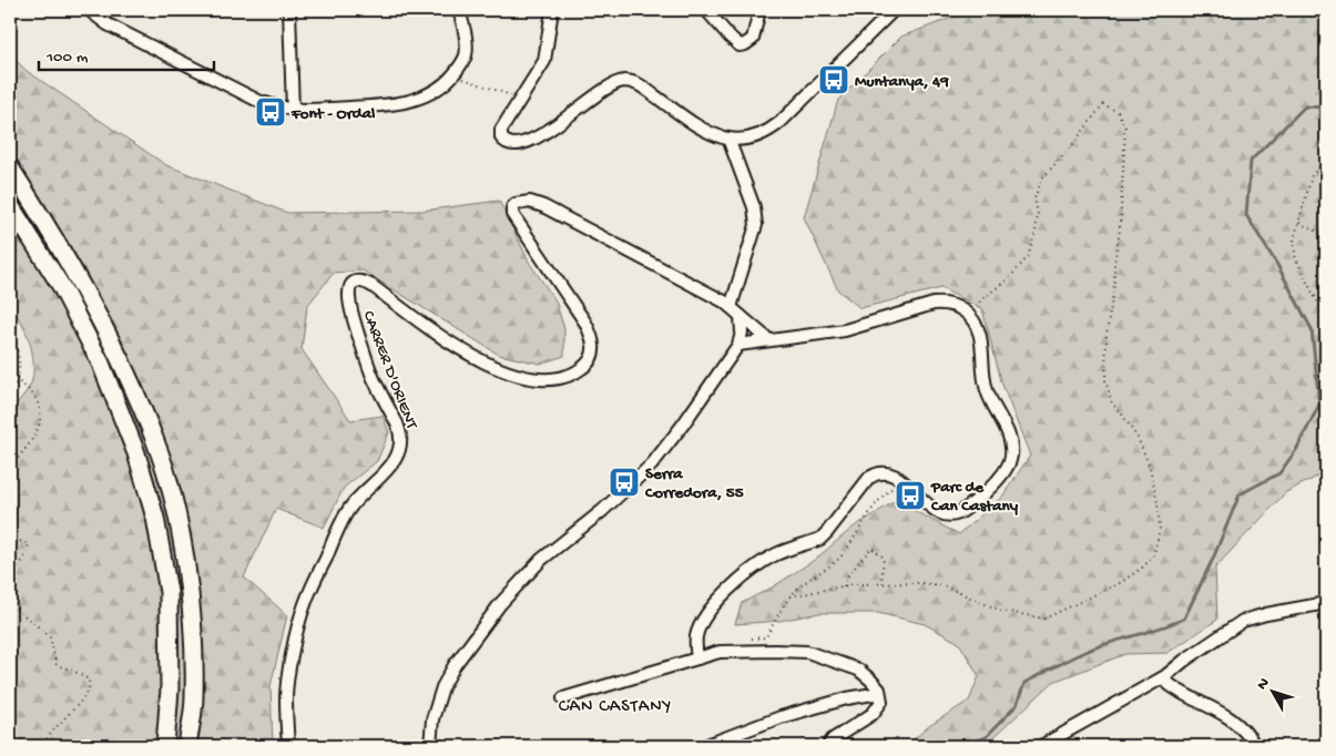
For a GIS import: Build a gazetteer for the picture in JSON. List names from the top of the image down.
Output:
{
  "streets": {
    "street": ["CARRER D'ORIENT"]
  },
  "districts": ["CAN CASTANY"],
  "places": {
    "bus stop": [
      "Muntanya, 49",
      "Font - Ordal",
      "Serra Corredora, 55",
      "Parc de Can Castany"
    ]
  },
  "scale_bar": "100 m",
  "north": "top left"
}
